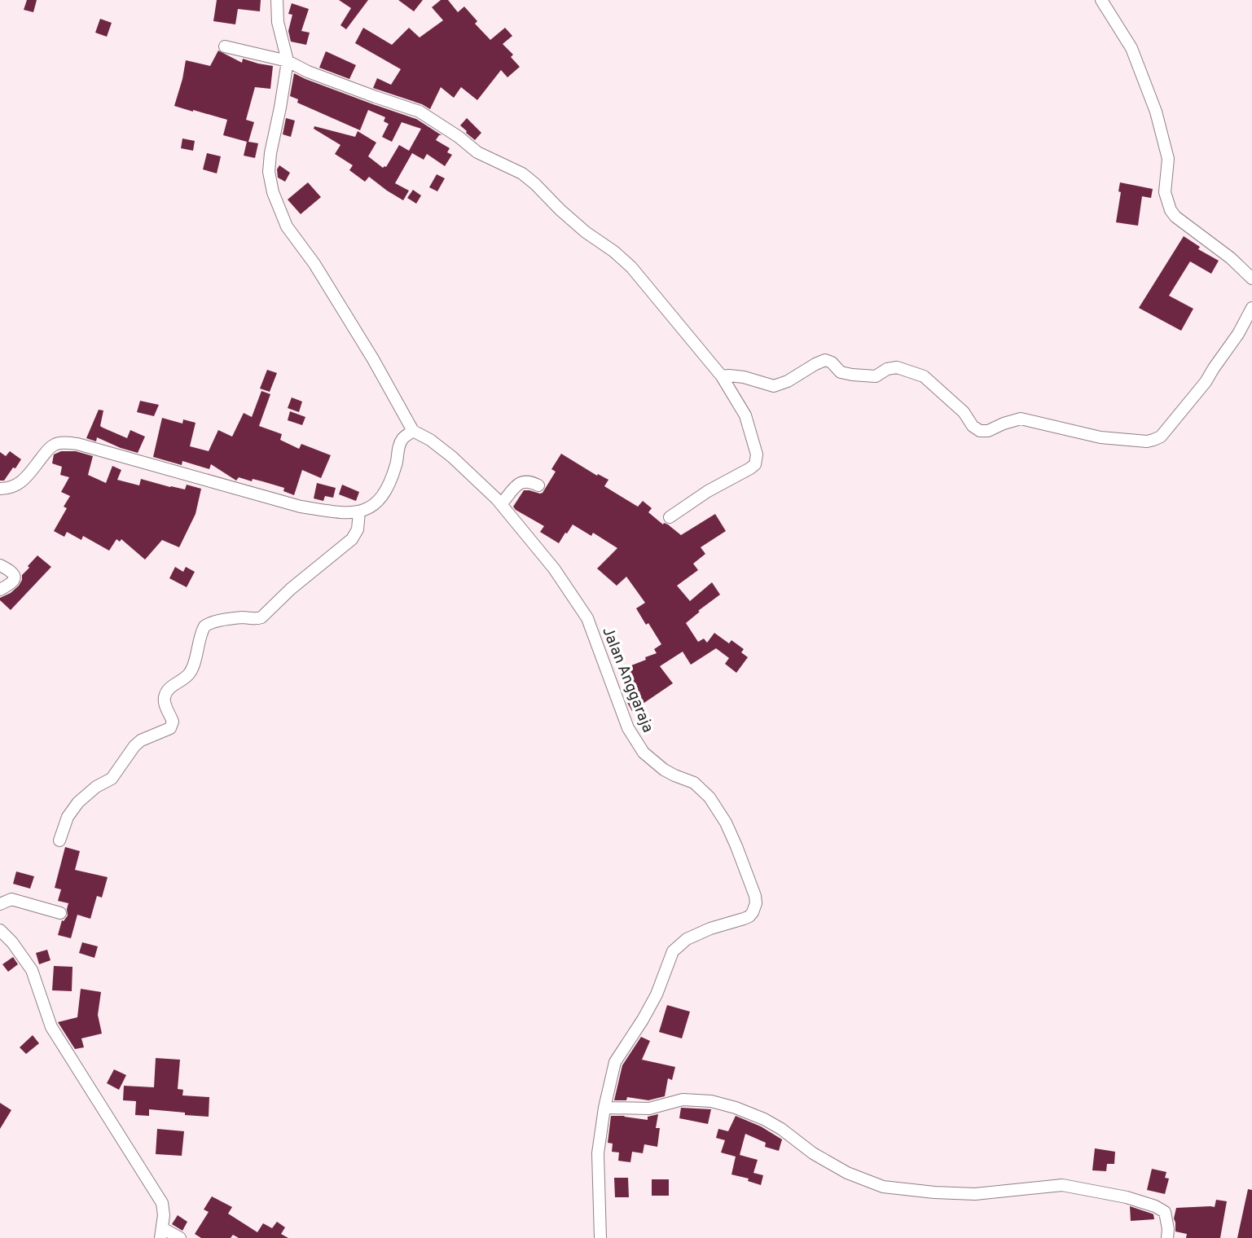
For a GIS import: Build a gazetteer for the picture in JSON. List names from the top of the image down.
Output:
{
  "streets": {
    "street": ["Jalan Anggaraja"]
  }
}
